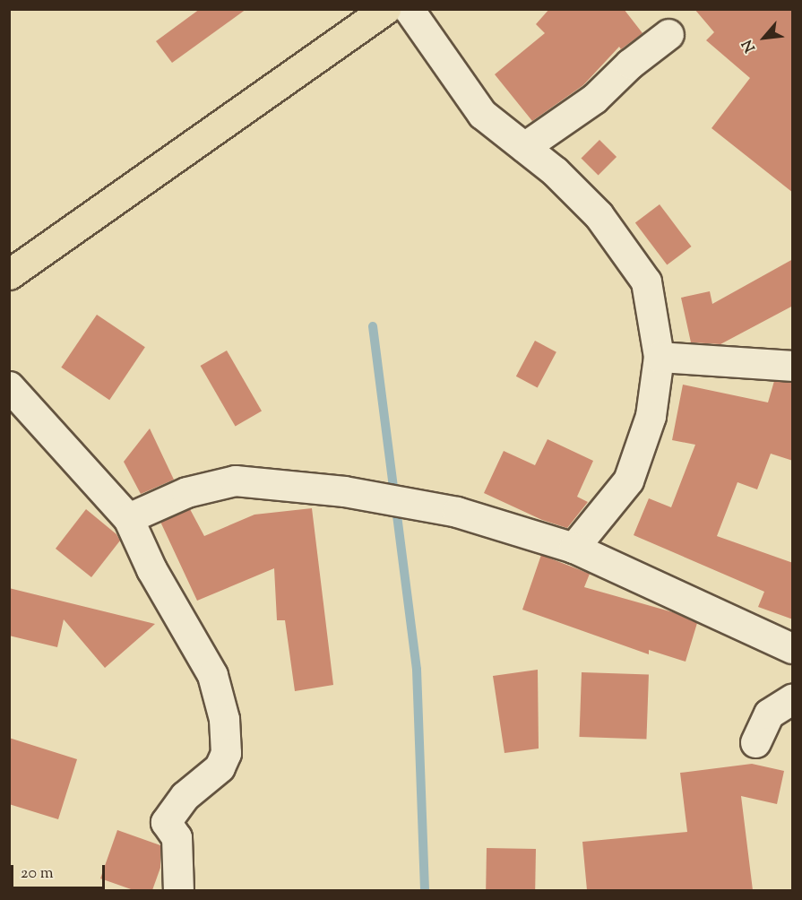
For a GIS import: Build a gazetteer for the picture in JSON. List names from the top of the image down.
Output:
{
  "scale_bar": "20 m",
  "north": "bottom left"
}
